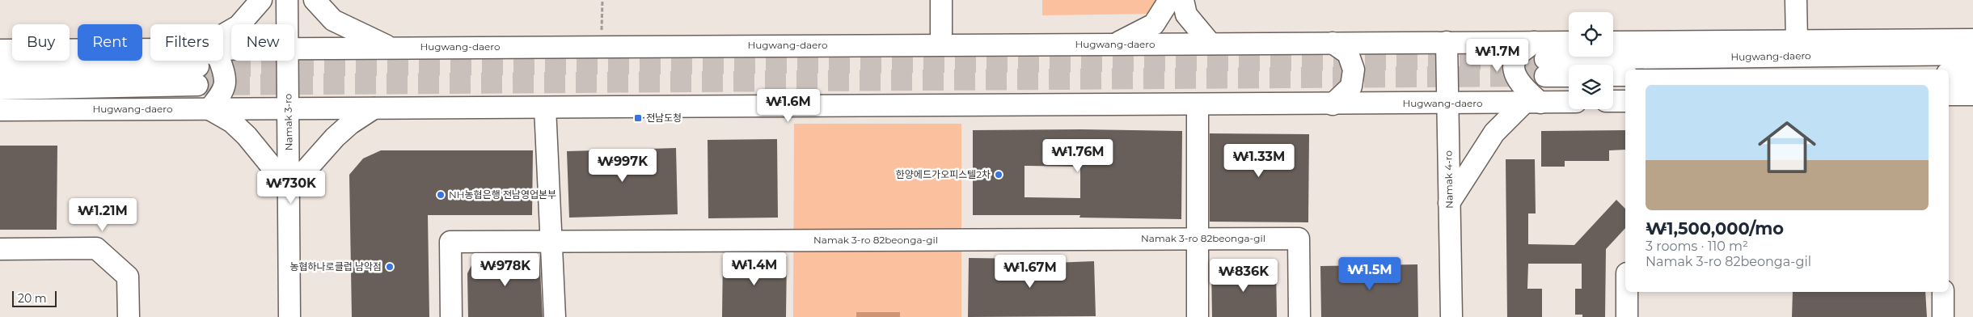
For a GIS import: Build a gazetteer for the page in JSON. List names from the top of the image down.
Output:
{
  "streets": {
    "street": [
      "Hugwang-daero",
      "Namak 3-ro",
      "Namak 4-ro",
      "Namak 3-ro 82beonga-gil"
    ]
  },
  "crossings": [
    ["Hugwang-daero", "Namak 3-ro"],
    ["Hugwang-daero", "Namak 4-ro"]
  ],
  "places": {
    "transit": ["전남도청"],
    "other": ["한양에드가오피스텔2차", "NH농협은행 전남영업본부", "농협하나로클럽 남악점"]
  },
  "scale_bar": "20 m",
  "page": {
    "chip": [
      "Buy",
      "Rent",
      "Filters",
      "New"
    ],
    "price": [
      "₩1.7M",
      "₩1.6M",
      "₩1.76M",
      "₩1.33M",
      "₩997K",
      "₩730K",
      "₩1.21M",
      "₩1.4M",
      "₩978K",
      "₩1.67M",
      "₩1.5M",
      "₩836K"
    ],
    "list": [
      {
        "name": "₩1,500,000/mo",
        "note": "3 rooms · 110 m² · Namak 3-ro 82beonga-gil"
      }
    ],
    "scale": "20 m"
  }
}
